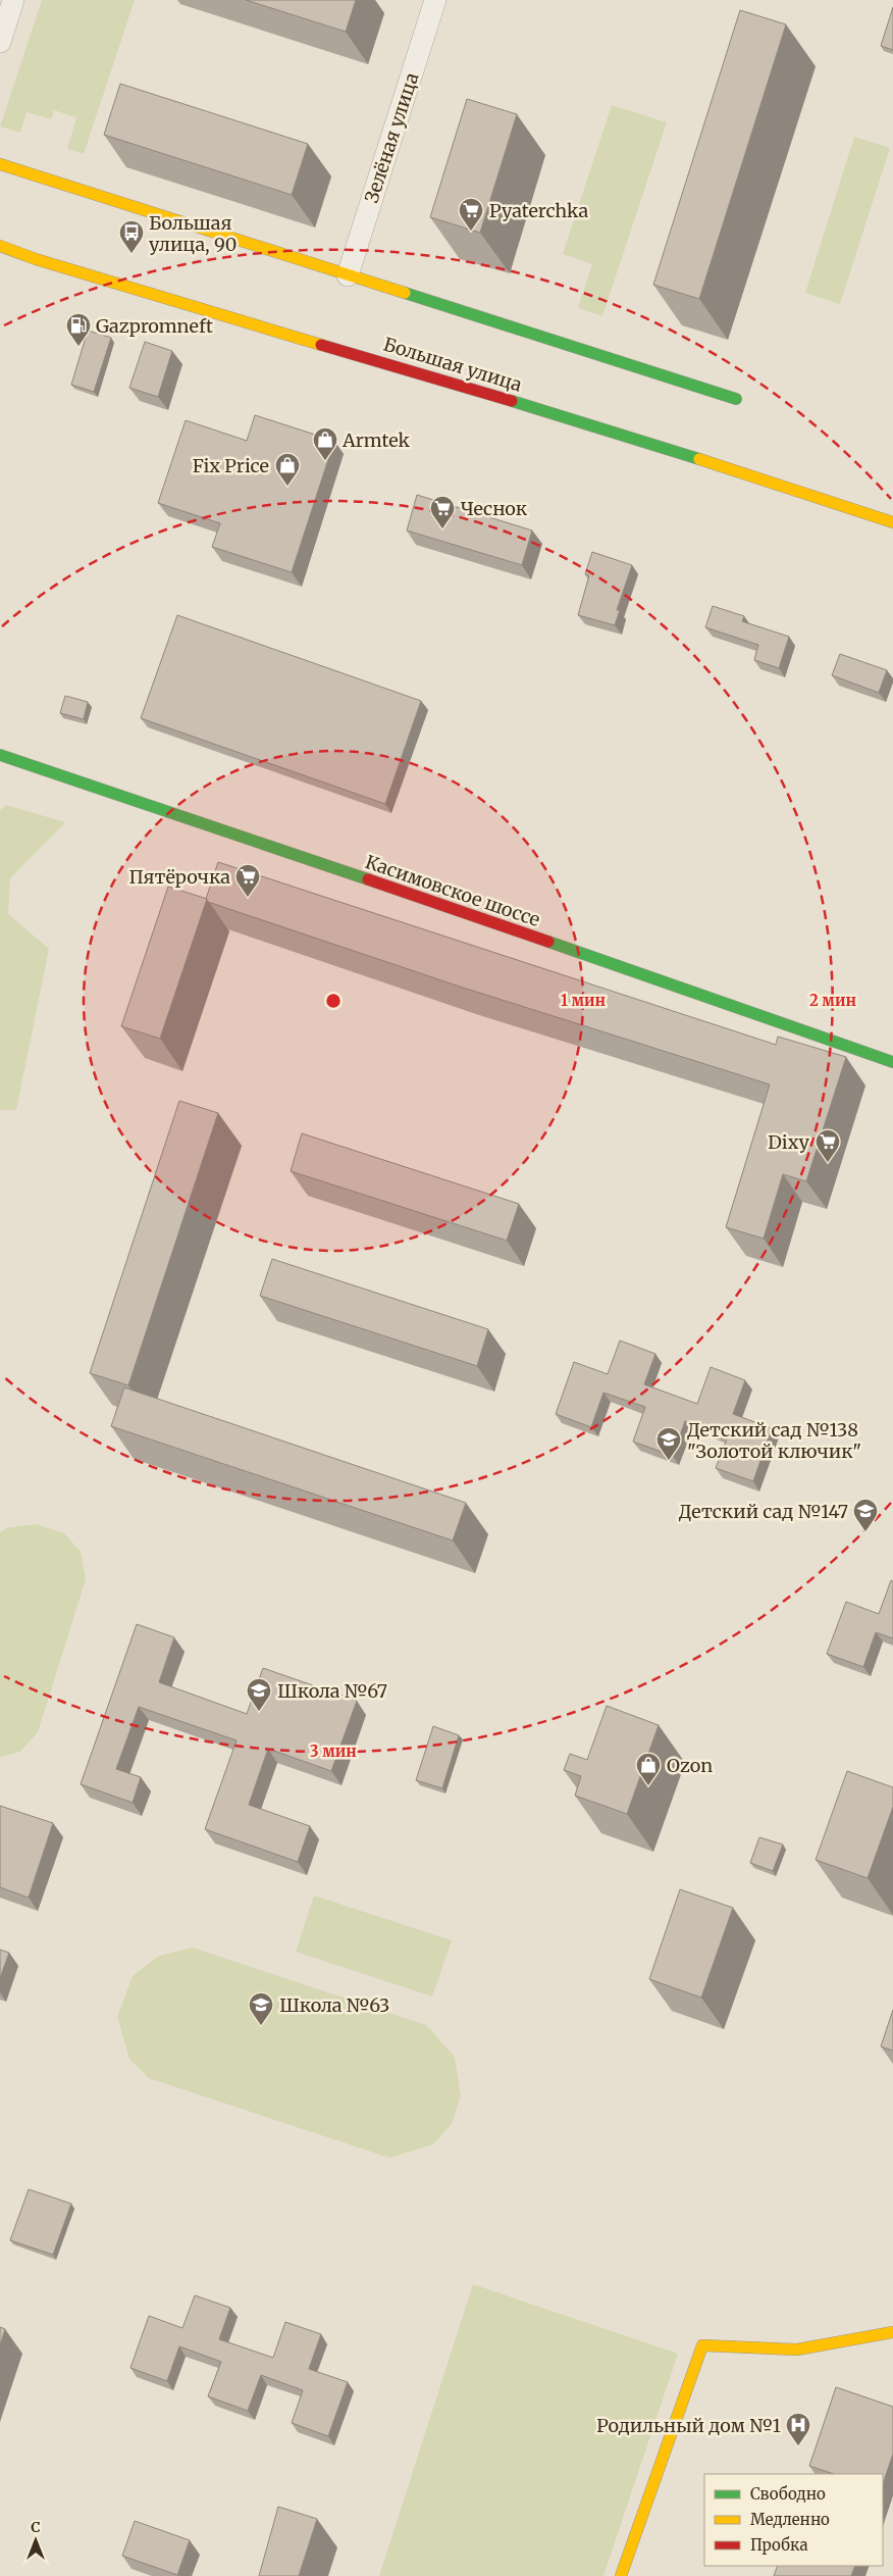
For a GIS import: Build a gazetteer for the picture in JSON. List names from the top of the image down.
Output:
{
  "streets": {
    "street": ["Зелёная улица", "Большая улица", "Касимовское шоссе"]
  },
  "places": {
    "supermarket": [
      "Pyaterchka",
      "Чеснок",
      "Пятёрочка",
      "Dixy"
    ],
    "bus stop": ["Большая улица, 90"],
    "fuel station": ["Gazpromneft"],
    "shop": ["Armtek", "Fix Price", "Ozon"],
    "school or university": [
      "Детский сад №138 \"Золотой ключик\"",
      "Детский сад №147",
      "Школа №67",
      "Школа №63"
    ],
    "hospital": ["Родильный дом №1"]
  },
  "legend": ["Свободно", "Медленно", "Пробка"],
  "north": "top",
  "rings": ["1 мин", "2 мин", "3 мин"]
}
